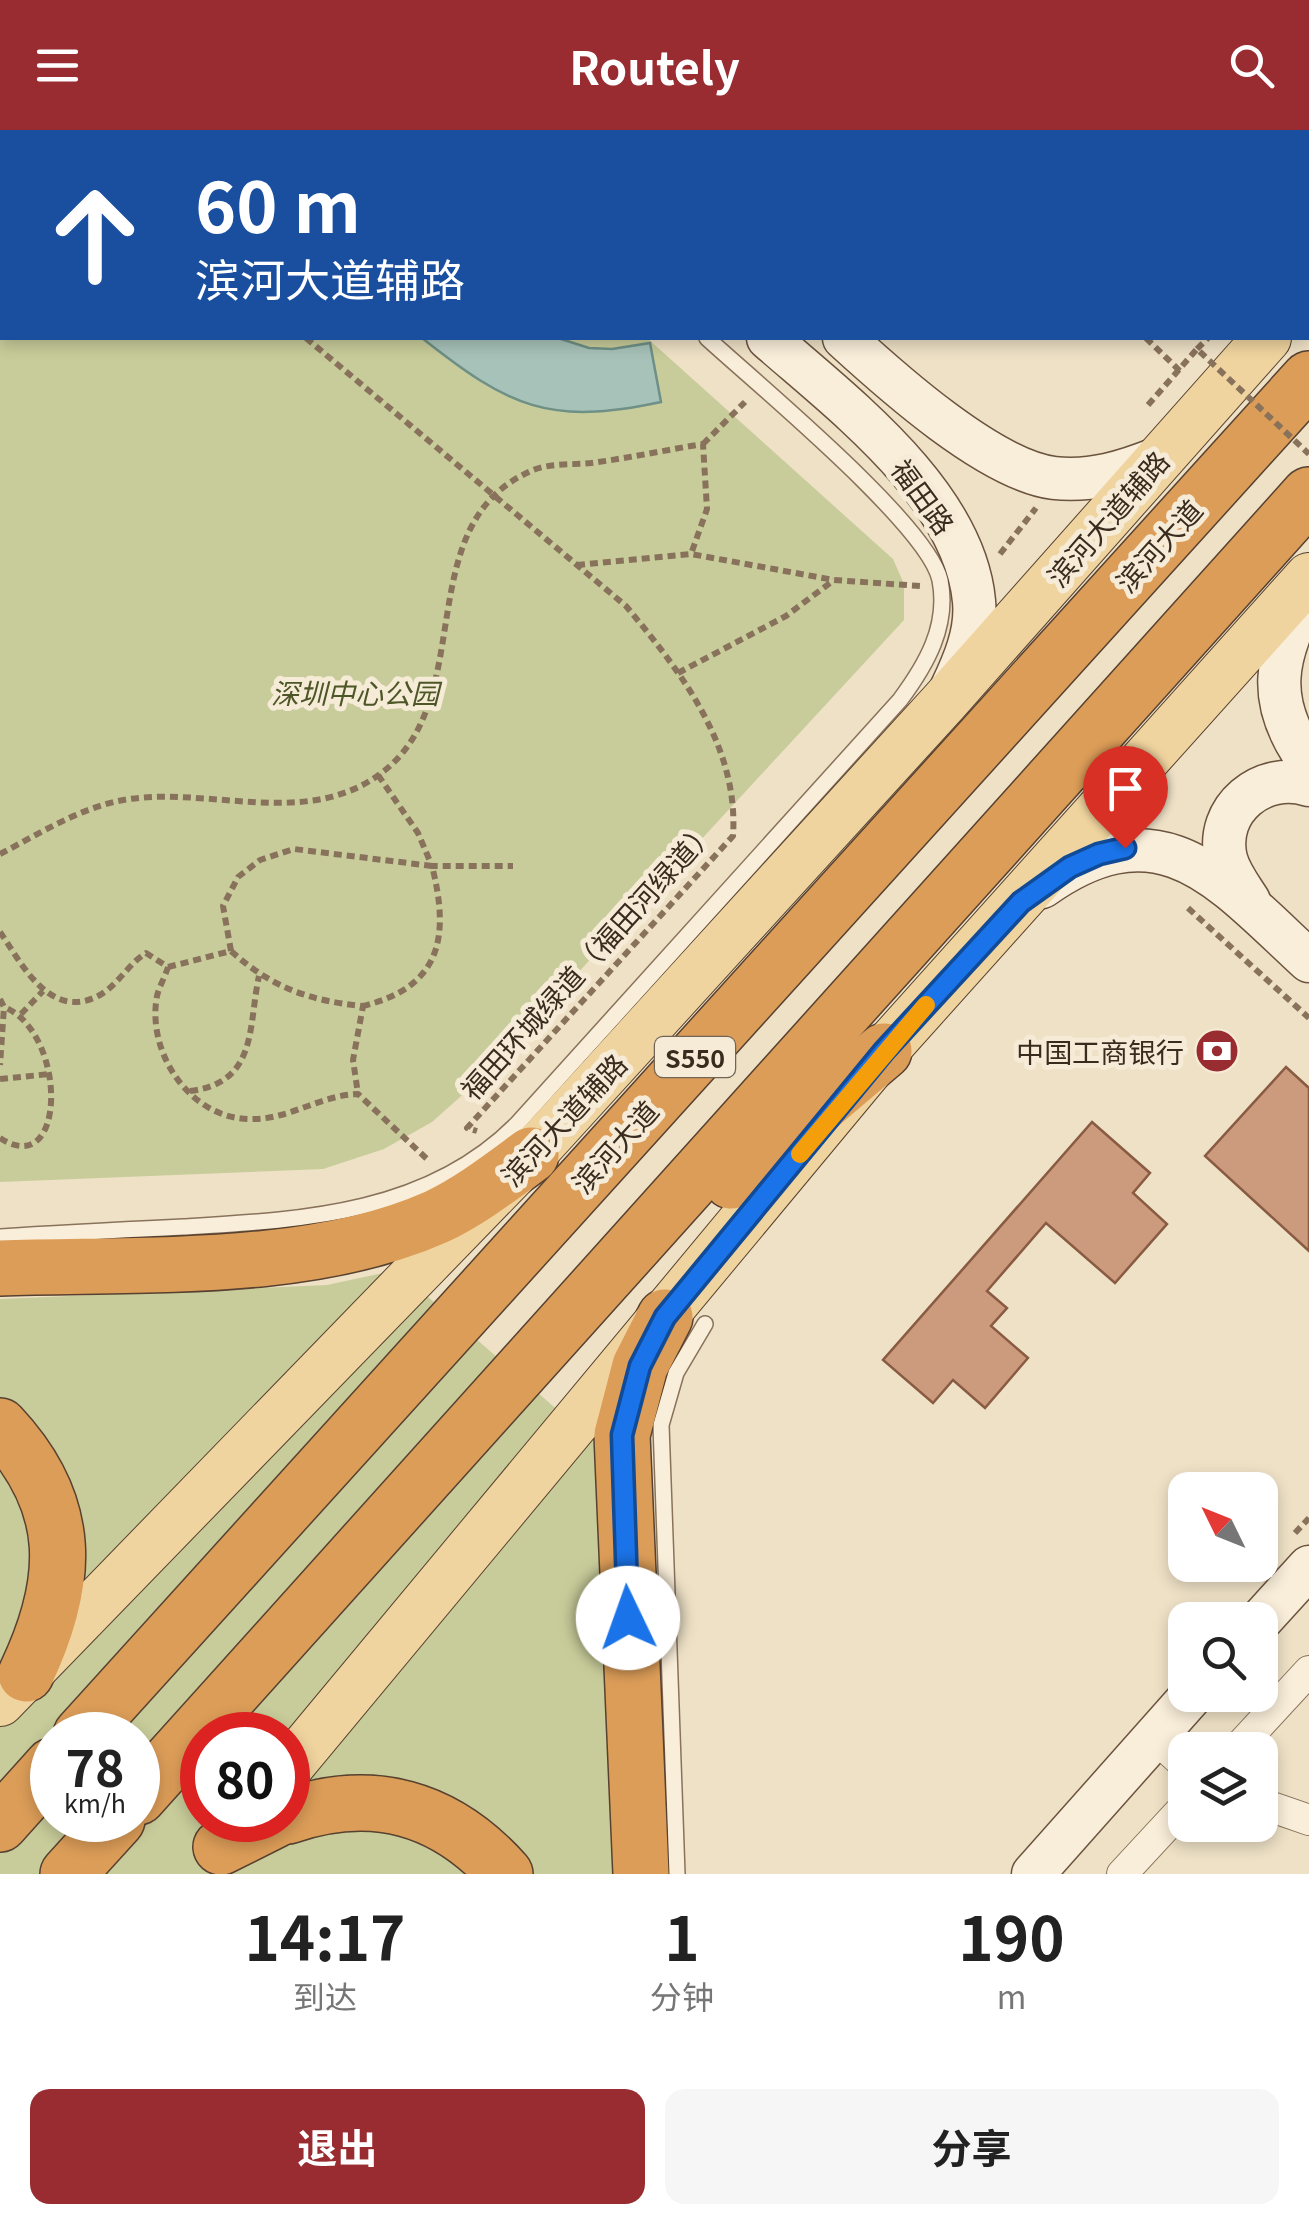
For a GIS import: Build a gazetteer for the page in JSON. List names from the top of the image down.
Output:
{
  "streets": {
    "highway": ["滨河大道", "S550"],
    "main road": ["滨河大道辅路"],
    "street": ["福田路"],
    "path": ["福田环城绿道（福田河绿道）"]
  },
  "crossings": [
    ["福田路", "滨河大道辅路"]
  ],
  "parks": ["深圳中心公园"],
  "places": {
    "bank": ["中国工商银行"]
  },
  "north": "top left",
  "page": {
    "header": "Routely",
    "turn": ["60 m", "滨河大道辅路"],
    "speed": "78 km/h",
    "limit": "80",
    "eta": [
      "14:17",
      "到达",
      "1",
      "分钟",
      "190",
      "m"
    ],
    "buttons": ["退出", "分享"]
  }
}
